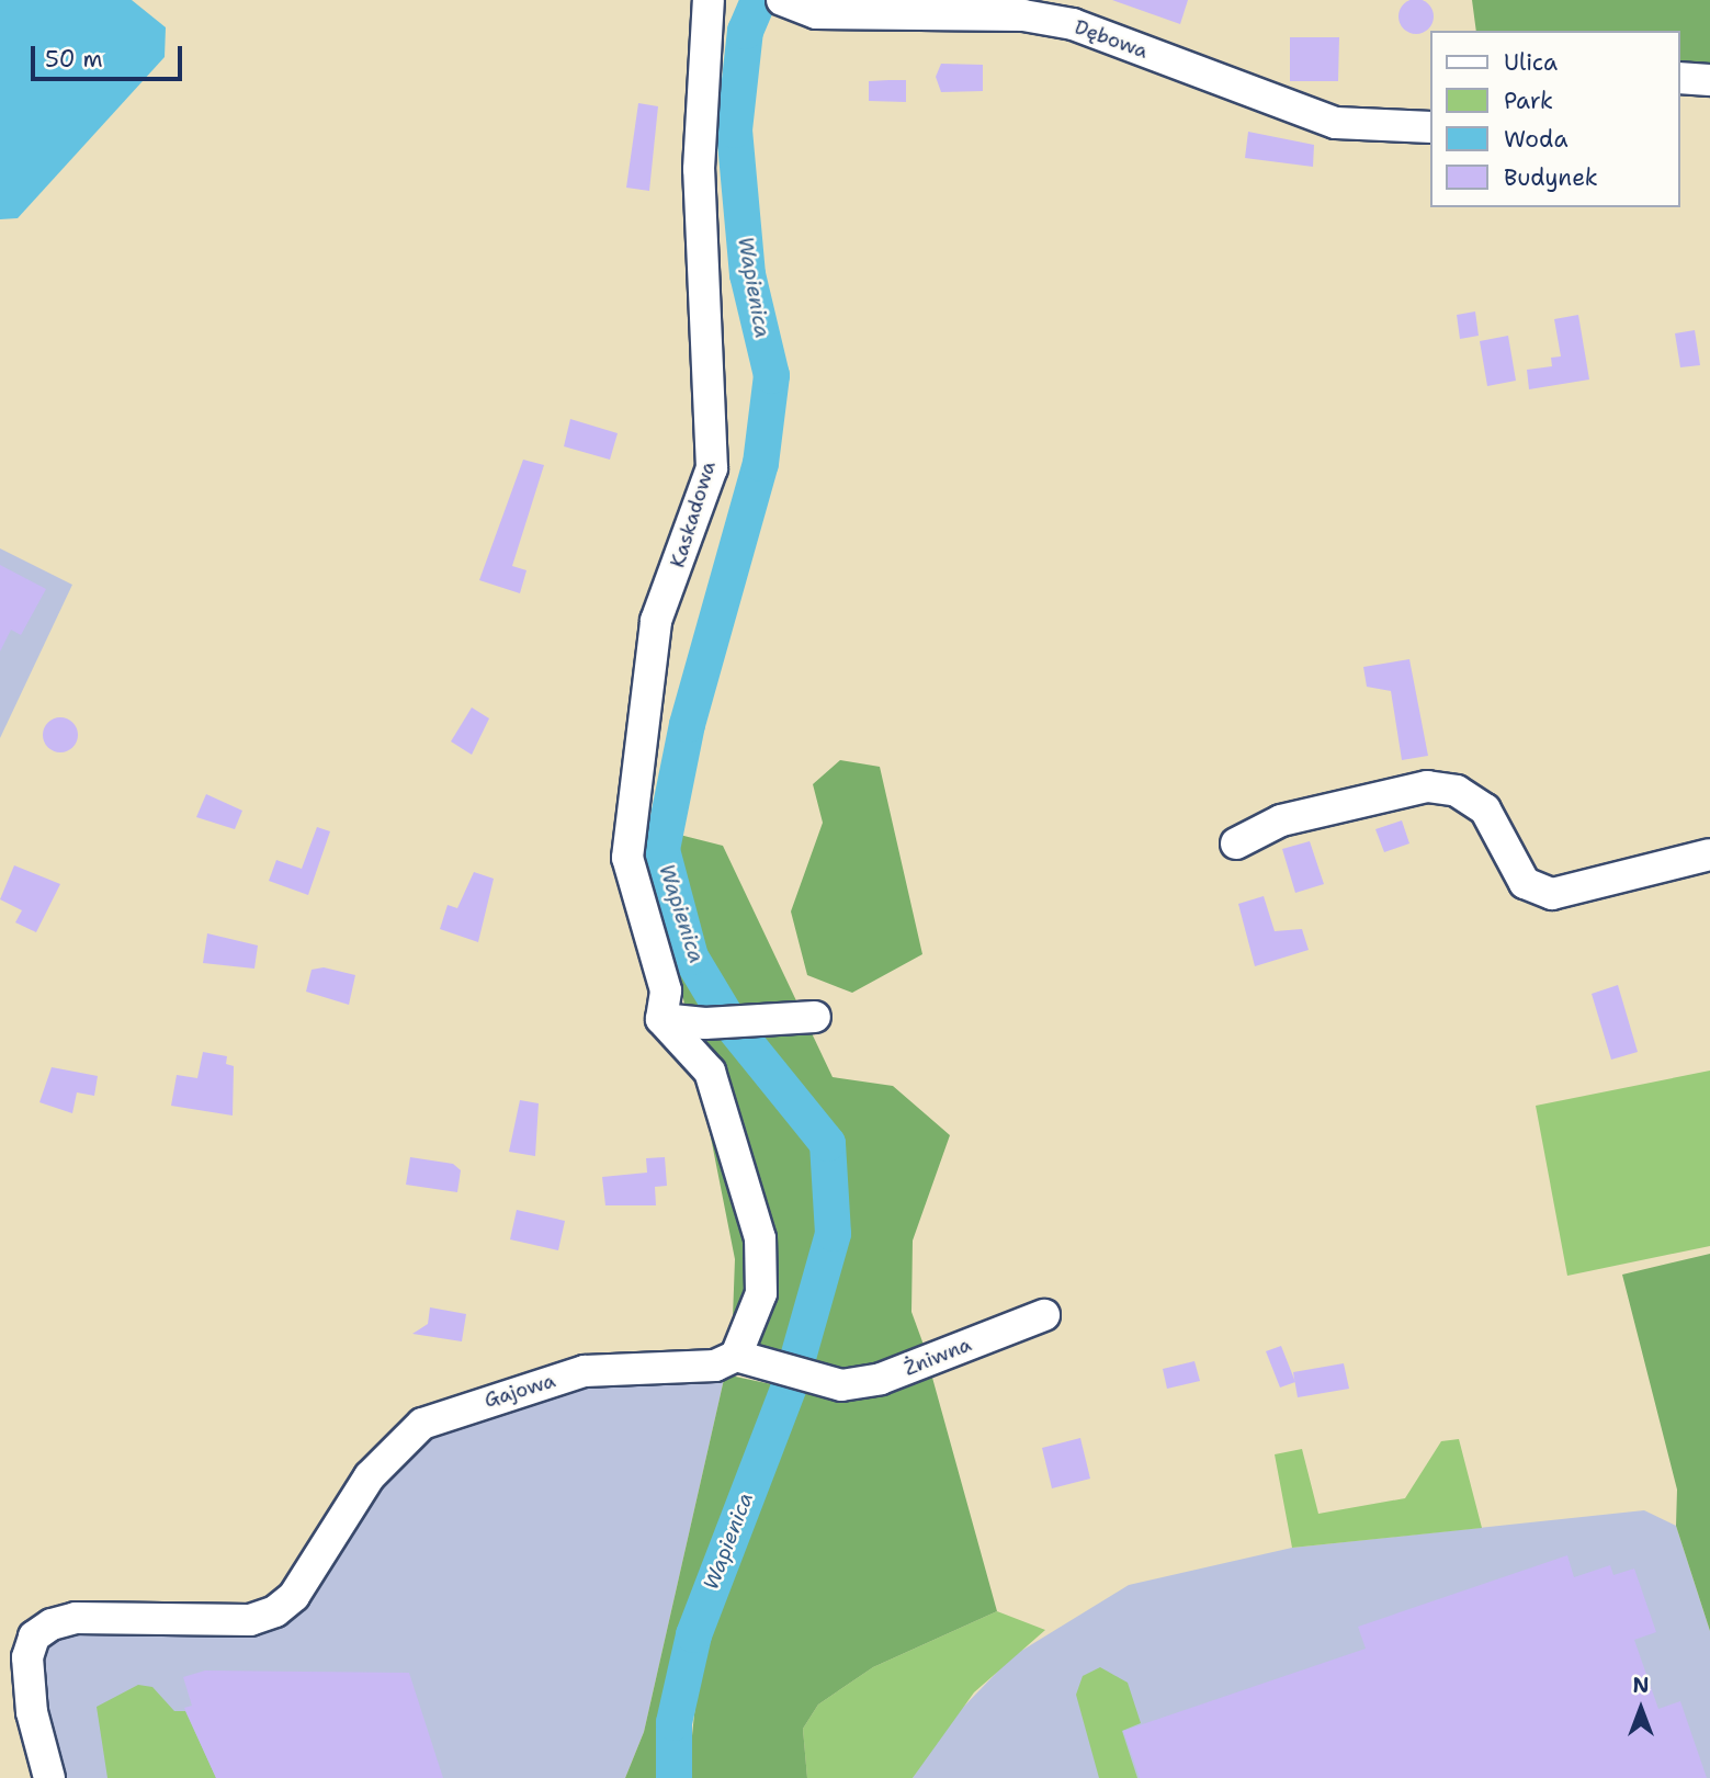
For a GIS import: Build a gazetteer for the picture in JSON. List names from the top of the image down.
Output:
{
  "streets": {
    "street": [
      "Dębowa",
      "Kaskadowa",
      "Żniwna",
      "Gajowa"
    ]
  },
  "crossings": [
    ["Żniwna", "Gajowa"]
  ],
  "water": ["Wapienica"],
  "legend": [
    "Ulica",
    "Park",
    "Woda",
    "Budynek"
  ],
  "scale_bar": "50 m",
  "north": "top"
}
